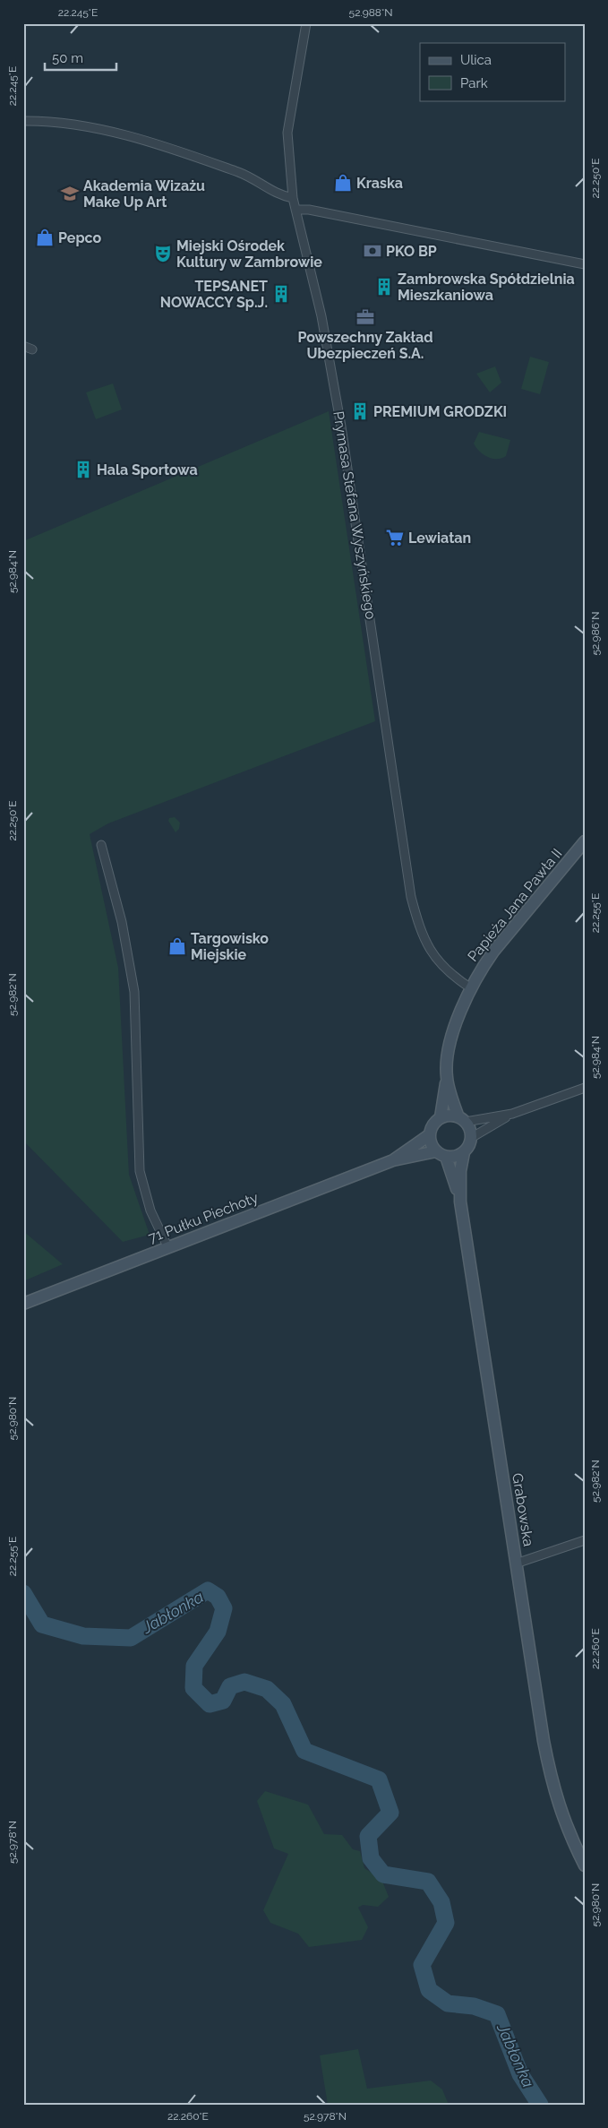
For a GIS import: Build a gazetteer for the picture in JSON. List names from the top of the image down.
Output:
{
  "streets": {
    "street": [
      "Prymasa Stefana Wyszyńskiego",
      "Papieża Jana Pawła II",
      "71 Pułku Piechoty",
      "Grabowska"
    ]
  },
  "crossings": [
    ["Prymasa Stefana Wyszyńskiego", "Papieża Jana Pawła II"],
    ["Papieża Jana Pawła II", "71 Pułku Piechoty"],
    ["Papieża Jana Pawła II", "Grabowska"],
    ["71 Pułku Piechoty", "Grabowska"]
  ],
  "water": ["Jabłonka"],
  "places": {
    "shop": ["Kraska", "Pepco", "Targowisko Miejskie"],
    "school or university": ["Akademia Wizażu Make Up Art"],
    "bank": ["PKO BP"],
    "theatre": ["Miejski Ośrodek Kultury w Zambrowie"],
    "building": [
      "Zambrowska Spółdzielnia Mieszkaniowa",
      "TEPSANET NOWACCY Sp.J.",
      "PREMIUM GRODZKI",
      "Hala Sportowa"
    ],
    "office": ["Powszechny Zakład Ubezpieczeń S.A."],
    "supermarket": ["Lewiatan"]
  },
  "legend": ["Ulica", "Park"],
  "scale_bar": "50 m",
  "coordinates": [
    "22.245°E",
    "52.988°N",
    "22.250°E",
    "52.984°N",
    "52.986°N",
    "22.255°E",
    "52.982°N",
    "52.980°N",
    "22.260°E",
    "52.978°N"
  ]
}
